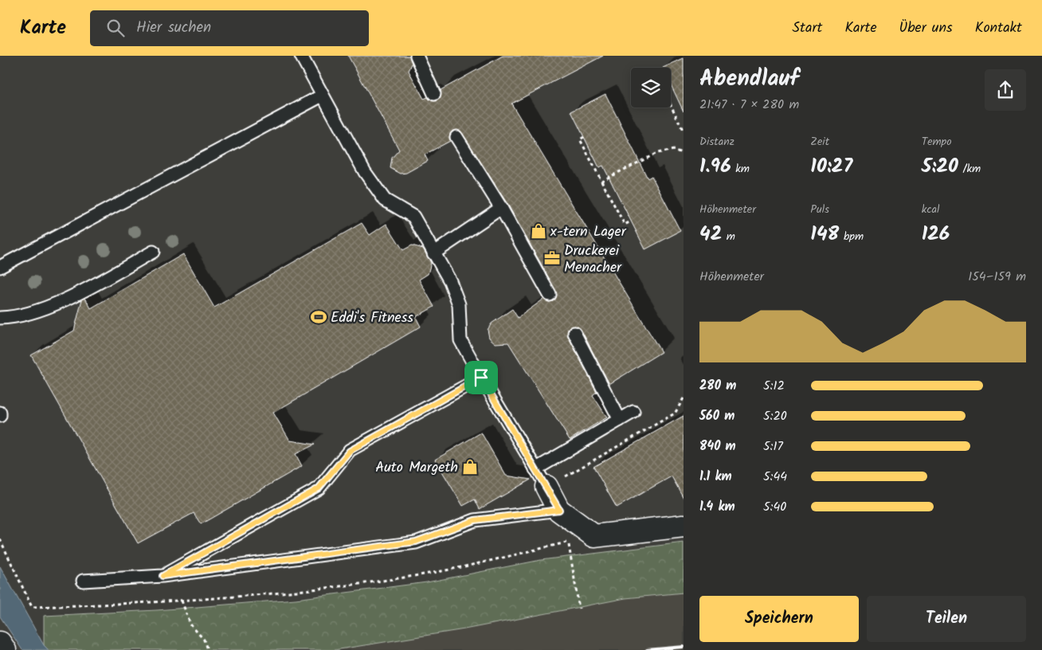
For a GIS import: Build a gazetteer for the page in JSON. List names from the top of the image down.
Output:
{
  "places": {
    "shop": ["x-tern Lager", "Auto Margeth"],
    "office": ["Druckerei Menacher"],
    "sports": ["Eddi's Fitness"]
  },
  "page": {
    "header": "Karte",
    "search": "Hier suchen",
    "nav": [
      "Start",
      "Karte",
      "Über uns",
      "Kontakt"
    ],
    "heading": ["Abendlauf", "21:47 · 7 × 280 m"],
    "stats": [
      ["Distanz", "1.96 km"],
      ["Zeit", "10:27"],
      ["Tempo", "5:20 /km"],
      ["Höhenmeter", "42 m"],
      ["Puls", "148 bpm"],
      ["kcal", "126"]
    ],
    "chart": ["Höhenmeter", "154–159 m"],
    "list": [
      {
        "name": "280 m",
        "note": "5:12"
      },
      {
        "name": "560 m",
        "note": "5:20"
      },
      {
        "name": "840 m",
        "note": "5:17"
      },
      {
        "name": "1.1 km",
        "note": "5:44"
      },
      {
        "name": "1.4 km",
        "note": "5:40"
      }
    ],
    "buttons": ["Speichern", "Teilen"]
  }
}
